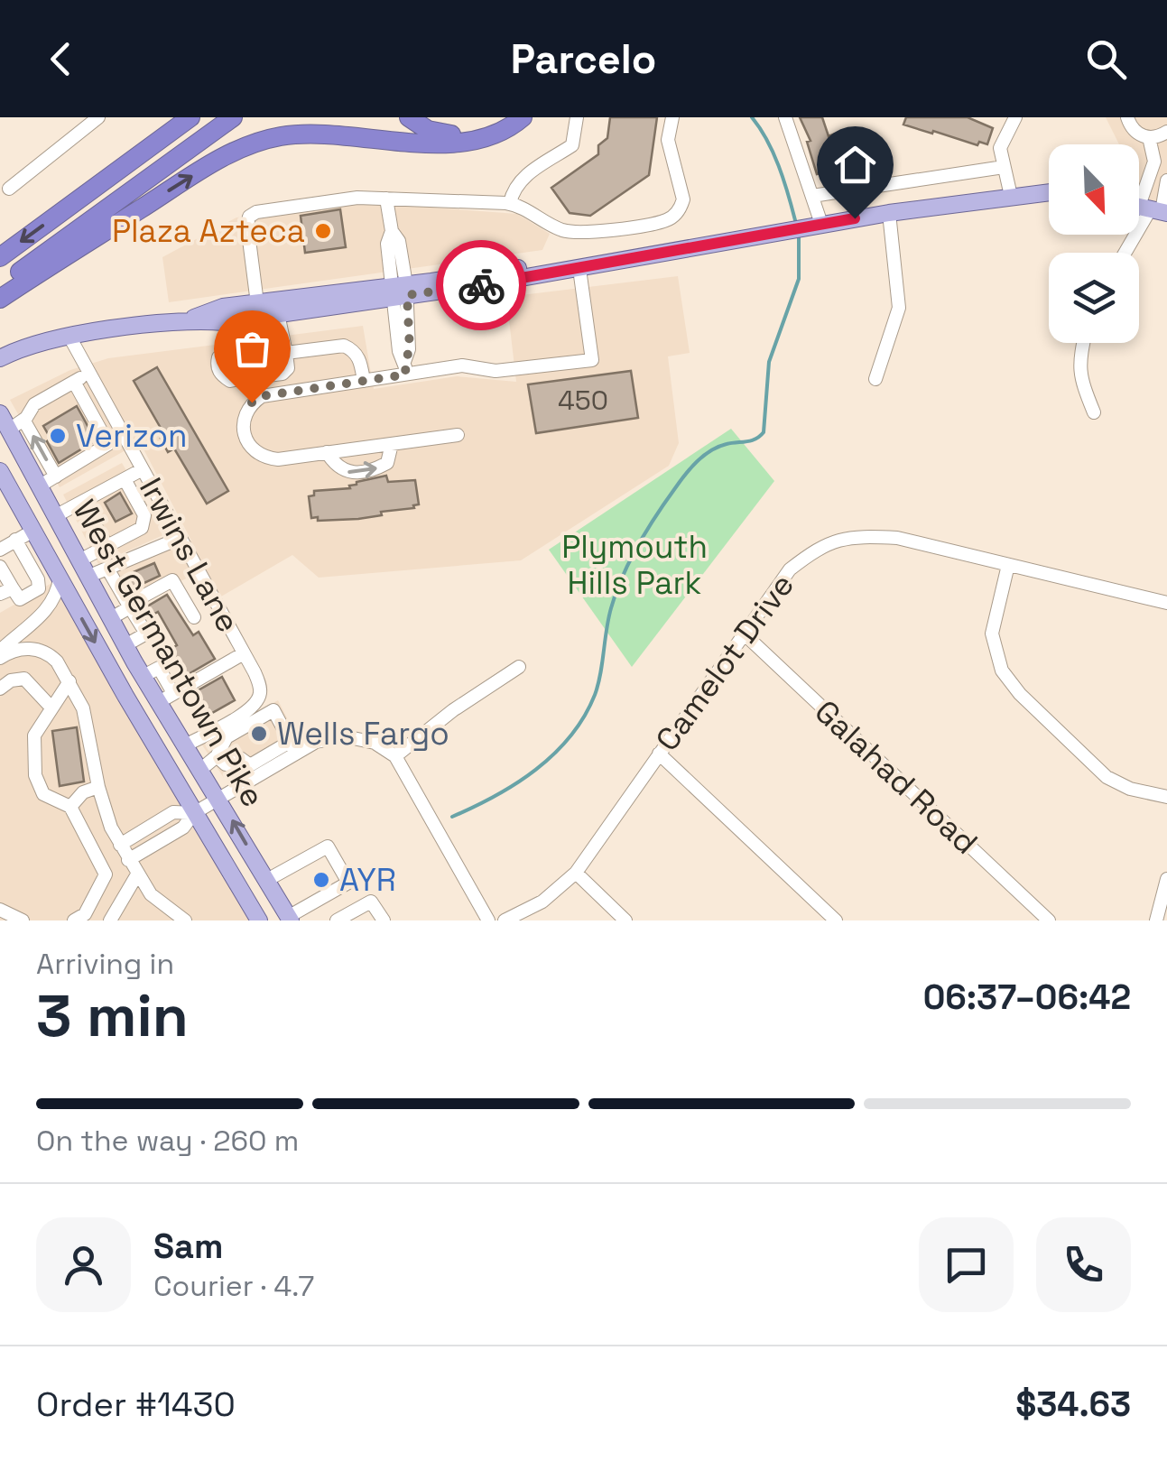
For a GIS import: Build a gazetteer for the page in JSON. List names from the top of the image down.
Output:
{
  "streets": {
    "main road": ["West Germantown Pike"],
    "street": ["Irwins Lane", "Camelot Drive", "Galahad Road"]
  },
  "crossings": [
    ["Irwins Lane", "West Germantown Pike"],
    ["Camelot Drive", "Galahad Road"]
  ],
  "parks": ["Plymouth Hills Park"],
  "places": [
    "Plaza Azteca",
    "Verizon",
    "Wells Fargo",
    "AYR"
  ],
  "house_numbers": ["450"],
  "north": "bottom right",
  "page": {
    "header": "Parcelo",
    "heading": ["3 min", "Arriving in", "06:37–06:42"],
    "panel": [
      "Sam",
      "Courier · 4.7",
      "Order #1430",
      "$34.63"
    ],
    "bar": "On the way · 260 m"
  }
}
